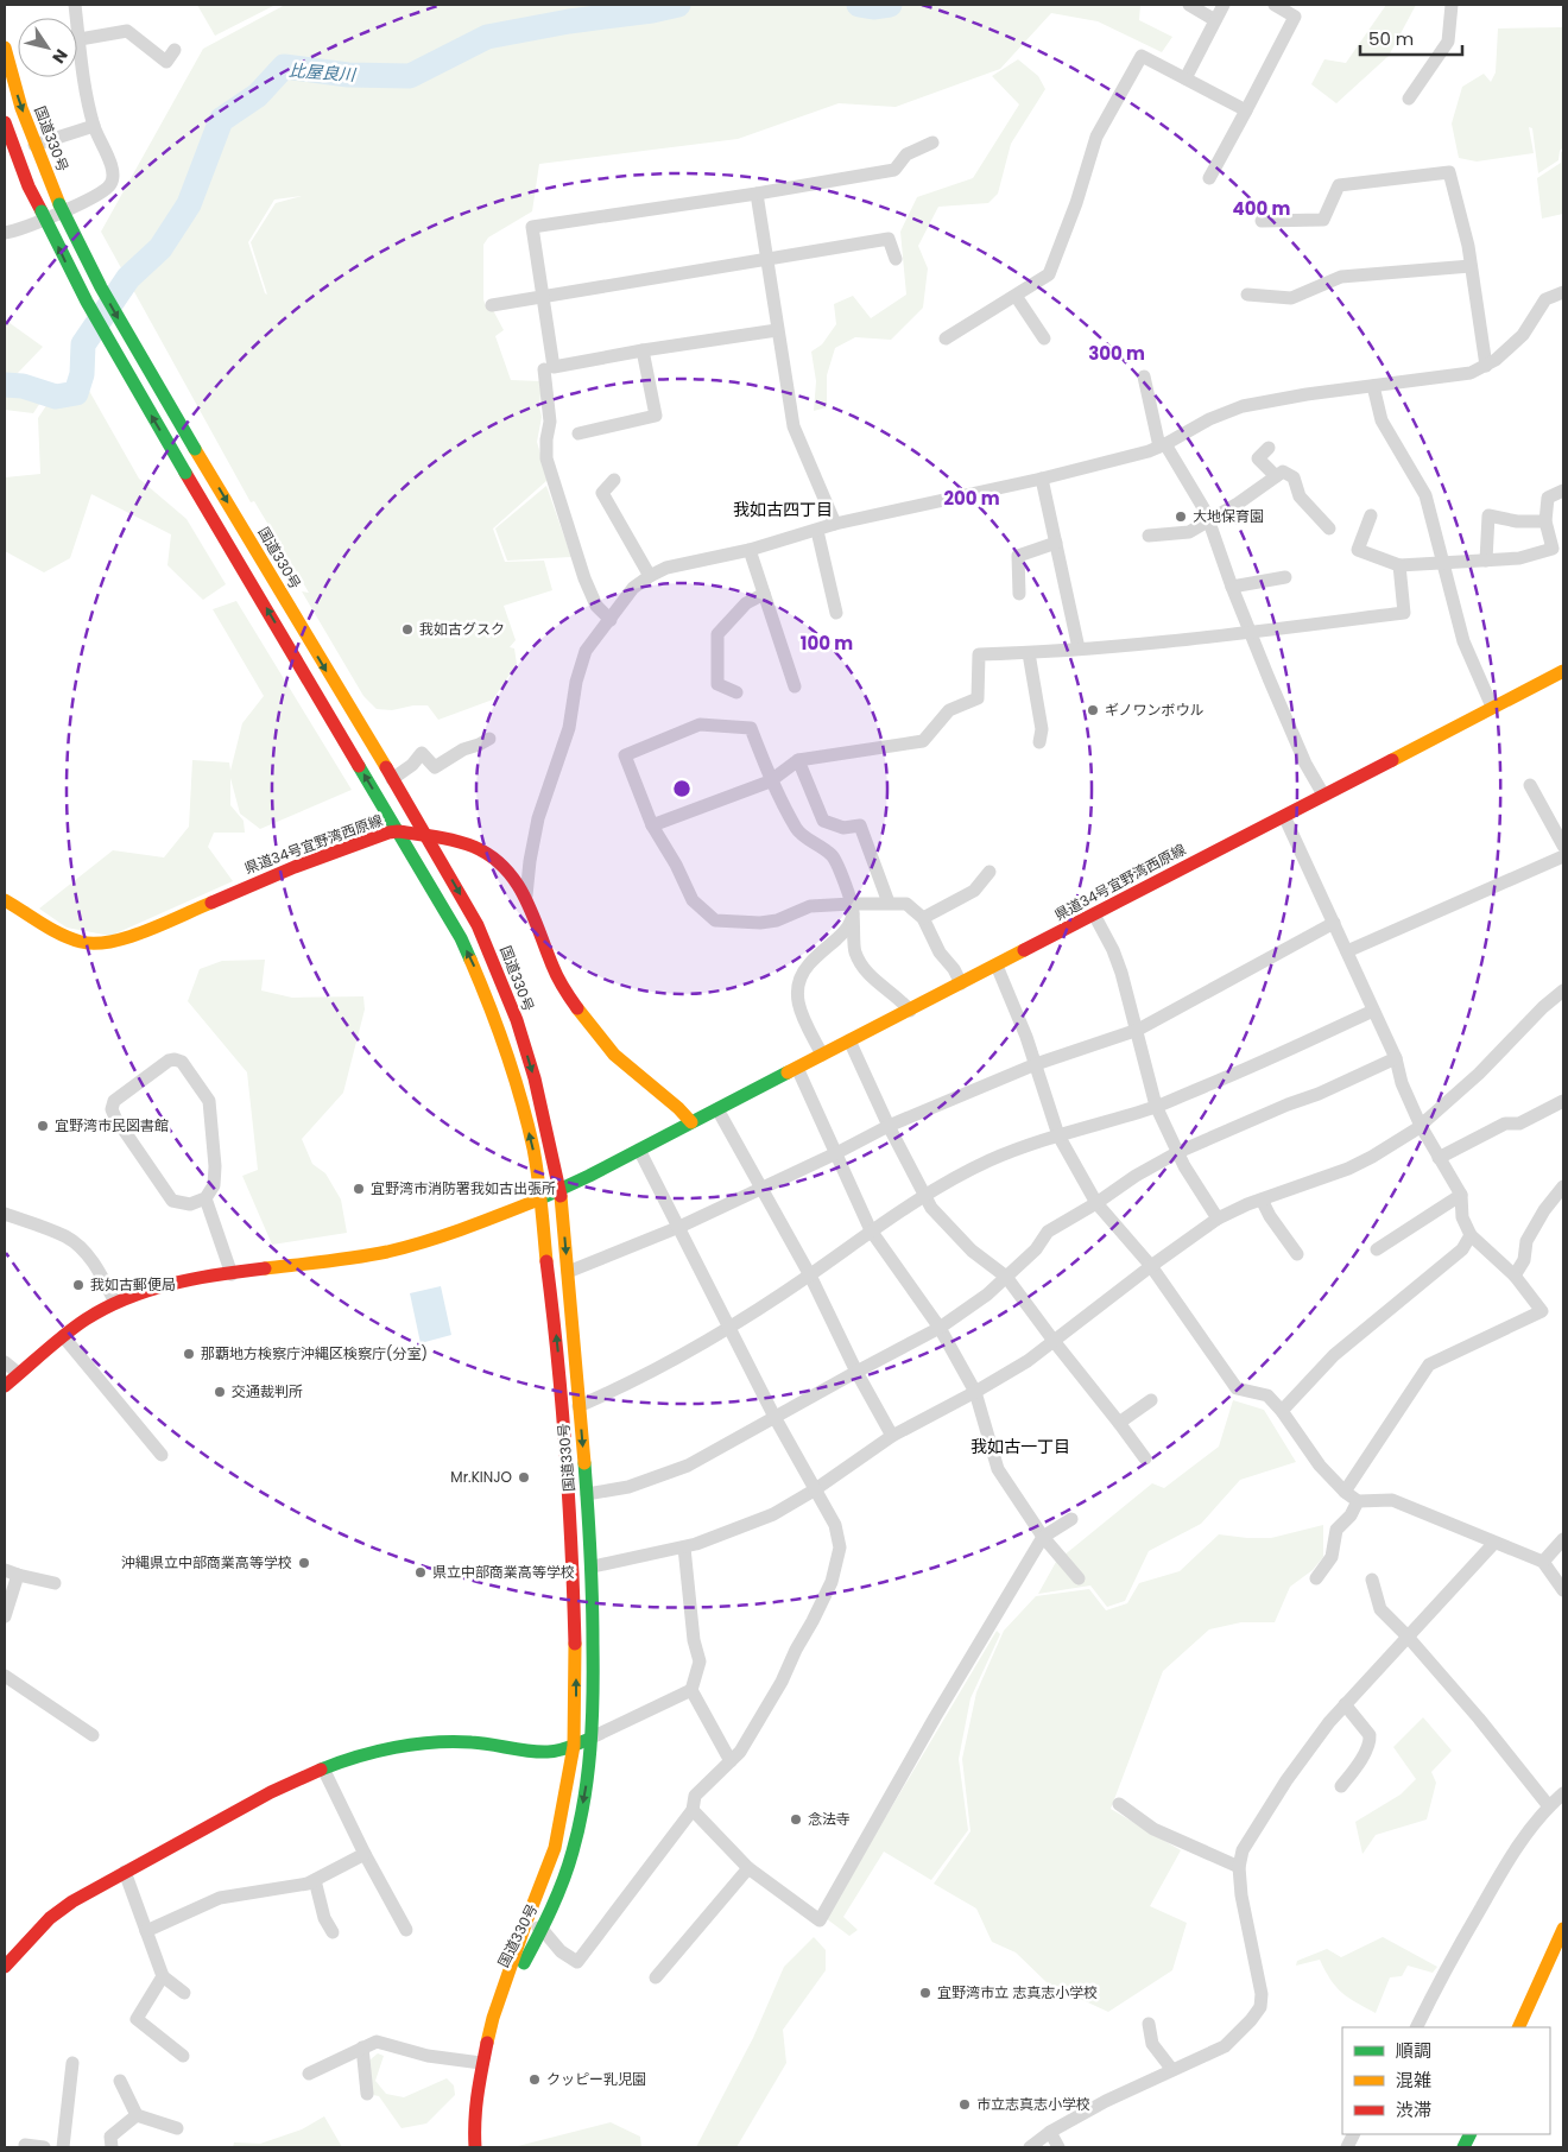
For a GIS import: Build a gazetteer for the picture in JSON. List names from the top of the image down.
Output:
{
  "streets": {
    "main road": ["国道330号", "県道34号宜野湾西原線"]
  },
  "crossings": [
    ["国道330号", "県道34号宜野湾西原線"]
  ],
  "districts": ["我如古四丁目", "我如古一丁目"],
  "water": ["比屋良川"],
  "places": [
    "大地保育園",
    "我如古グスク",
    "ギノワンボウル",
    "宜野湾市民図書館",
    "宜野湾市消防署我如古出張所",
    "我如古郵便局",
    "那覇地方検察庁沖縄区検察庁(分室)",
    "交通裁判所",
    "Mr.KINJO",
    "沖縄県立中部商業高等学校",
    "県立中部商業高等学校",
    "念法寺",
    "宜野湾市立 志真志小学校",
    "クッピー乳児園",
    "市立志真志小学校"
  ],
  "legend": ["順調", "混雑", "渋滞"],
  "scale_bar": "50 m",
  "north": "bottom right",
  "rings": [
    "400 m",
    "300 m",
    "200 m",
    "100 m"
  ]
}
